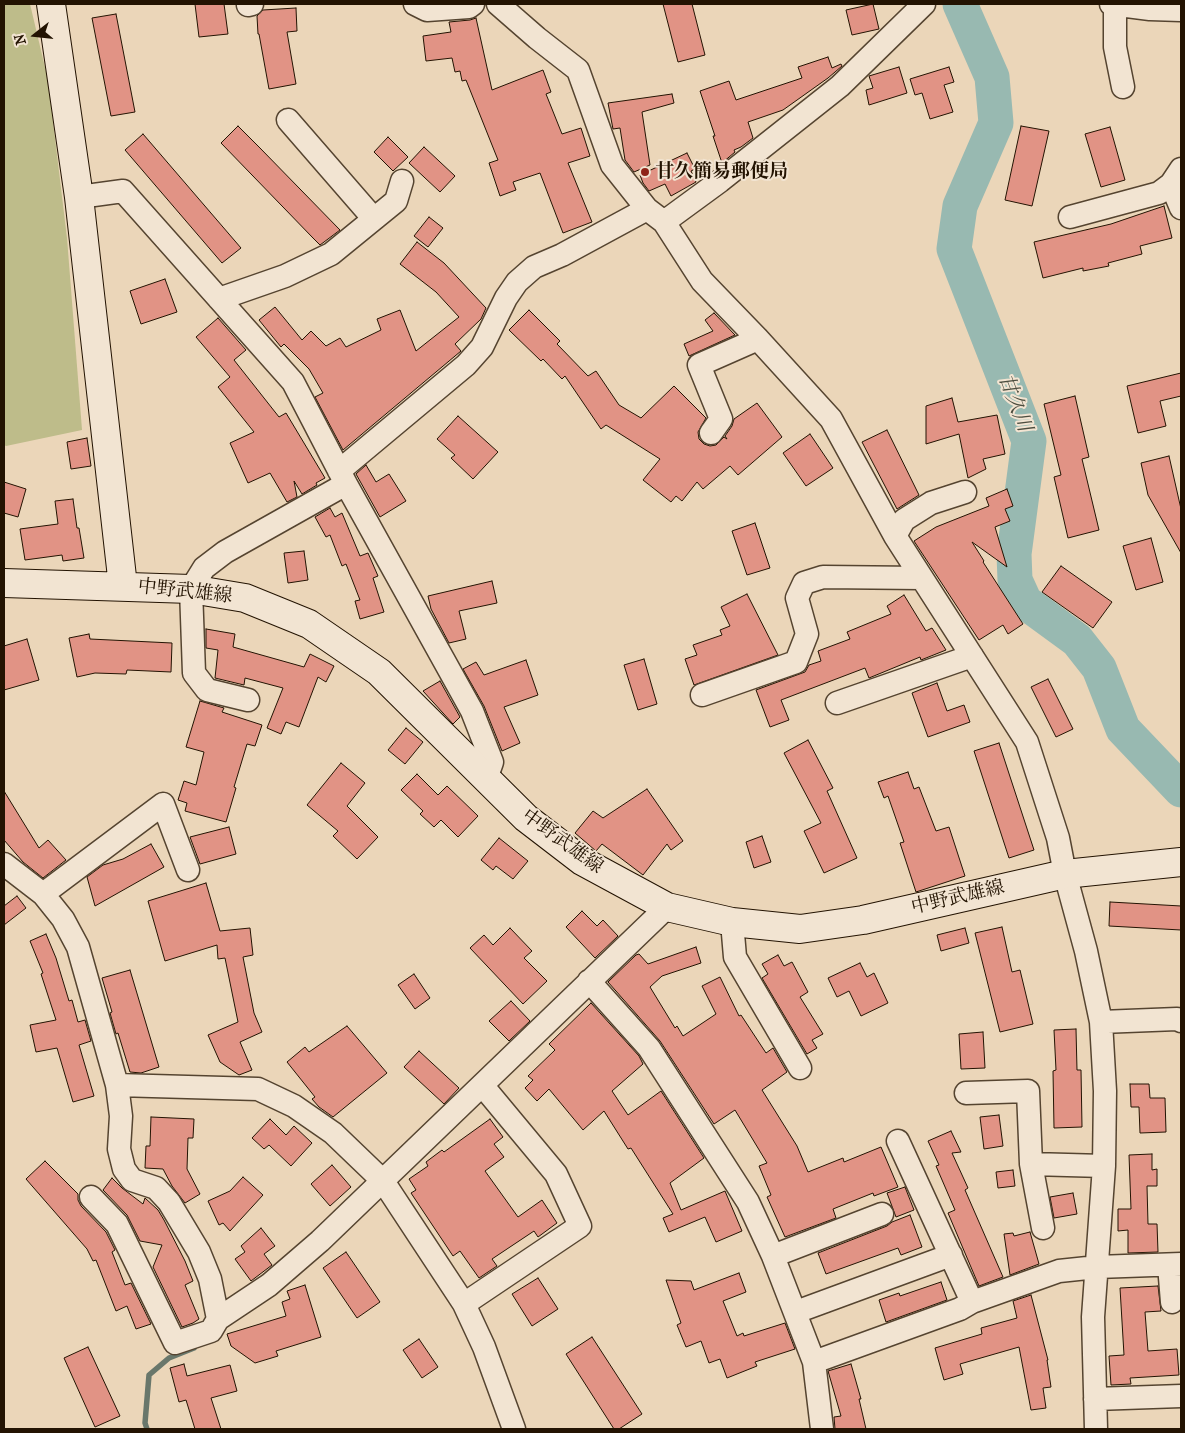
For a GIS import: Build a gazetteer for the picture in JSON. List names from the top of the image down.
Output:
{
  "streets": {
    "main road": ["中野武雄線"]
  },
  "water": ["甘久川"],
  "places": ["甘久簡易郵便局"],
  "north": "left"
}
